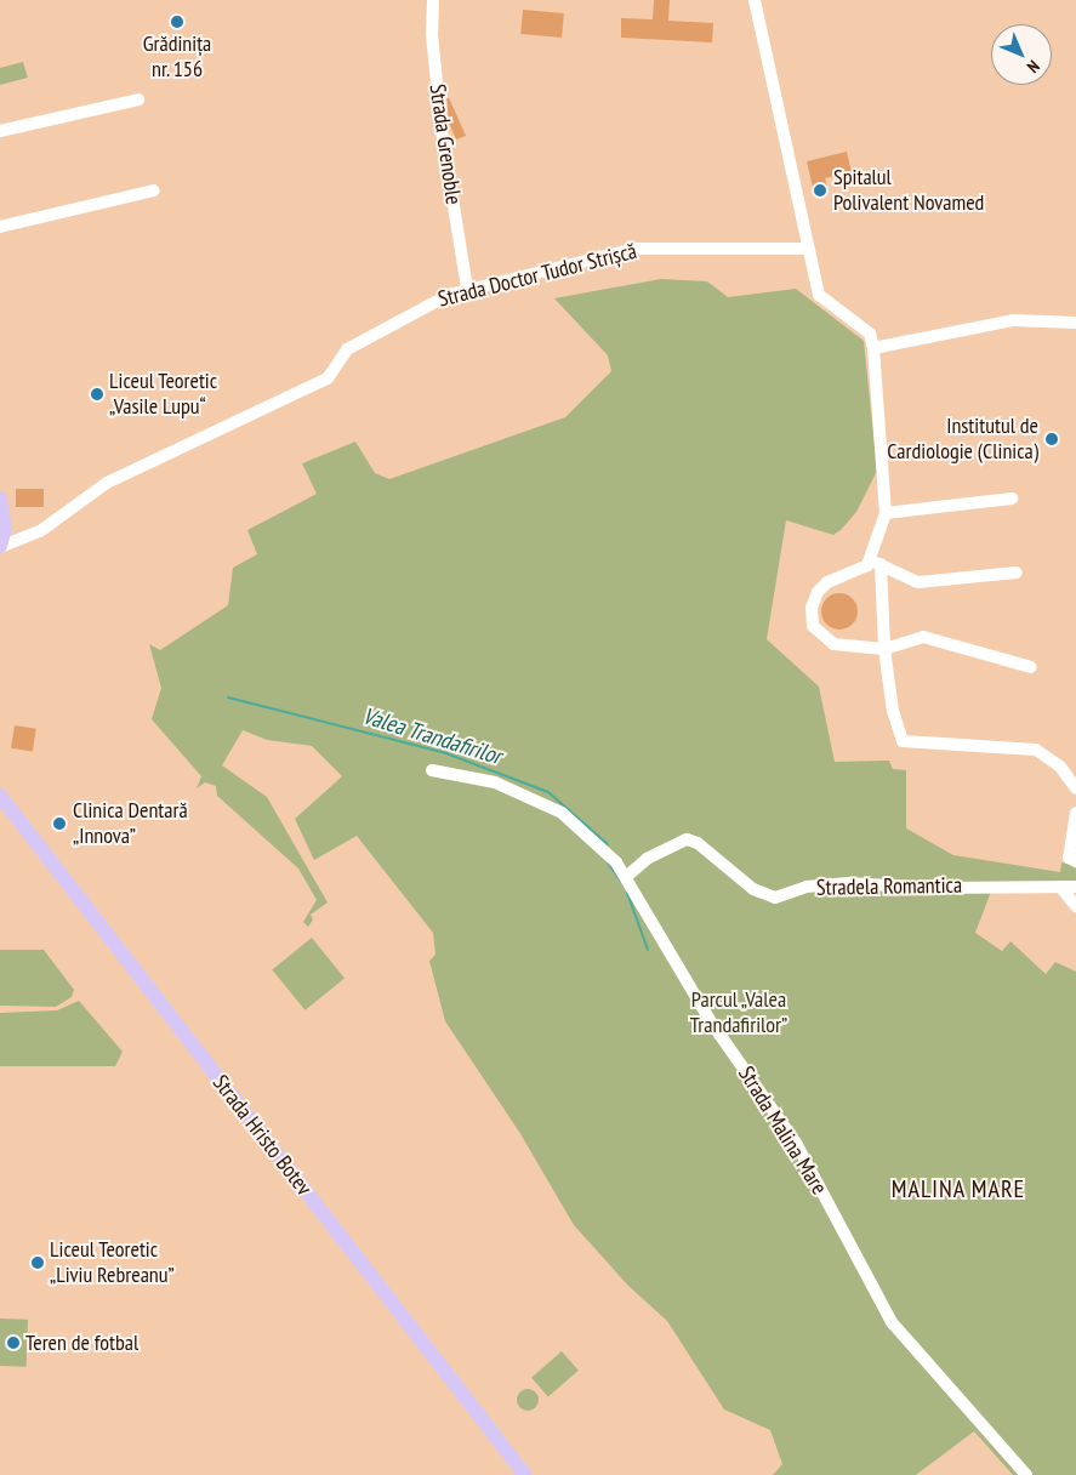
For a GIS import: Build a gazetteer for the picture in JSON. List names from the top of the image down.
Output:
{
  "streets": {
    "main road": ["Strada Hristo Botev"],
    "street": [
      "Strada Grenoble",
      "Strada Doctor Tudor Strișcă",
      "Stradela Romantica",
      "Strada Malina Mare"
    ]
  },
  "crossings": [
    ["Strada Grenoble", "Strada Doctor Tudor Strișcă"],
    ["Stradela Romantica", "Strada Malina Mare"]
  ],
  "districts": ["MALINA MARE"],
  "water": ["Valea Trandafirilor"],
  "parks": ["Parcul „Valea Trandafirilor”"],
  "places": [
    "Grădinița nr. 156",
    "Spitalul Polivalent Novamed",
    "Liceul Teoretic „Vasile Lupu“",
    "Institutul de Cardiologie (Clinica)",
    "Clinica Dentară „Innova”",
    "Liceul Teoretic „Liviu Rebreanu”",
    "Teren de fotbal"
  ],
  "north": "bottom right"
}
